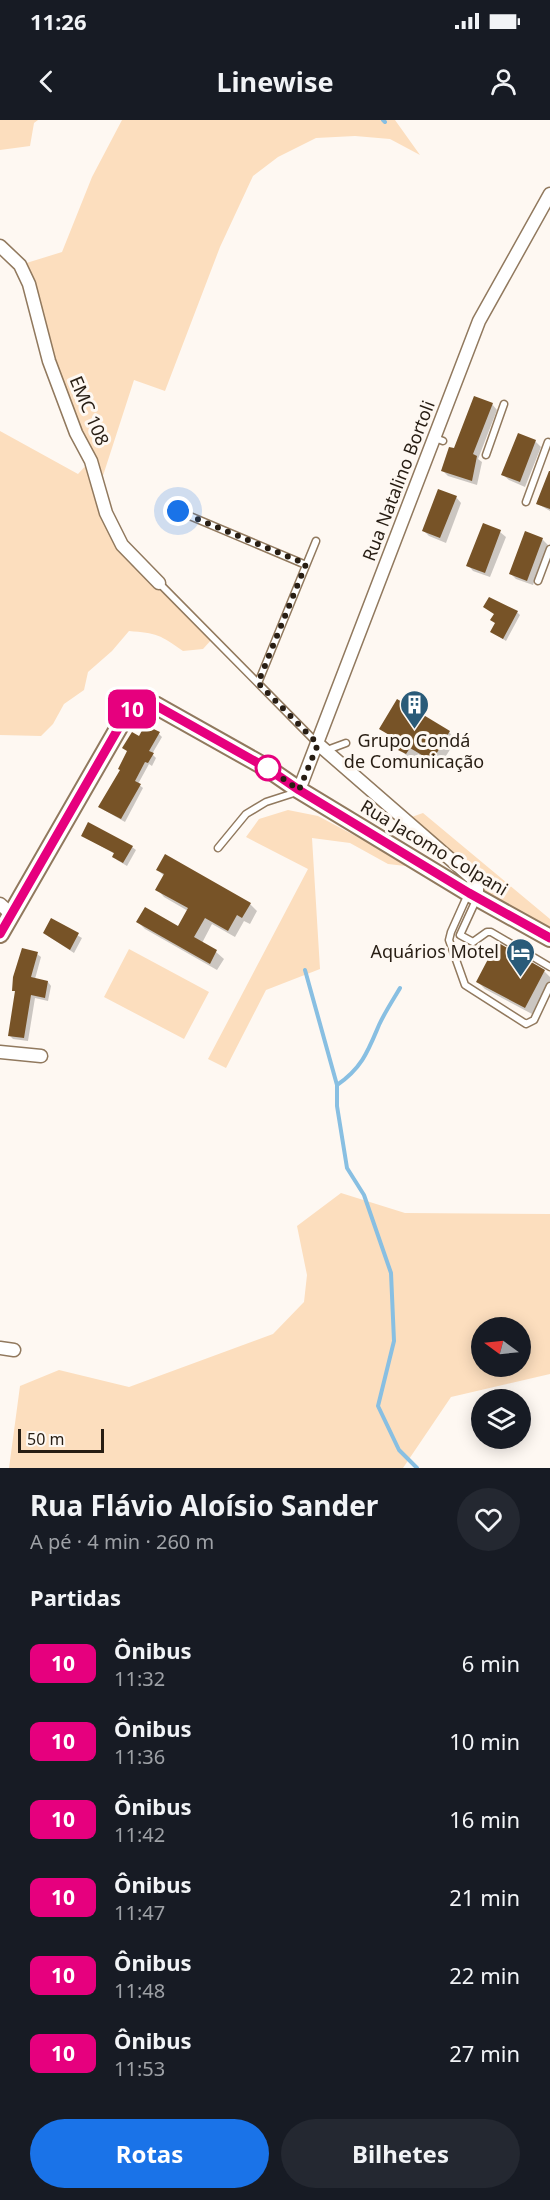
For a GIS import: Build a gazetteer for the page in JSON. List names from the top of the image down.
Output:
{
  "streets": {
    "street": ["EMC 108", "Rua Natalino Bortoli", "Rua Jacomo Colpani"]
  },
  "crossings": [
    ["Rua Natalino Bortoli", "Rua Jacomo Colpani"]
  ],
  "places": {
    "building": ["Grupo Condá de Comunicação"],
    "hotel": ["Aquários Motel"]
  },
  "lines": ["bus line 10"],
  "scale_bar": "50 m",
  "north": "left",
  "page": {
    "status": "11:26",
    "header": "Linewise",
    "on_map": "10",
    "scale": "50 m",
    "heading": [
      ["Rua Flávio Aloísio Sander", "A pé · 4 min · 260 m"],
      "Partidas"
    ],
    "list": [
      {
        "mark": "10",
        "name": "Ônibus",
        "note": "11:32",
        "value": "6 min"
      },
      {
        "mark": "10",
        "name": "Ônibus",
        "note": "11:36",
        "value": "10 min"
      },
      {
        "mark": "10",
        "name": "Ônibus",
        "note": "11:42",
        "value": "16 min"
      },
      {
        "mark": "10",
        "name": "Ônibus",
        "note": "11:47",
        "value": "21 min"
      },
      {
        "mark": "10",
        "name": "Ônibus",
        "note": "11:48",
        "value": "22 min"
      },
      {
        "mark": "10",
        "name": "Ônibus",
        "note": "11:53",
        "value": "27 min"
      }
    ],
    "buttons": ["Rotas", "Bilhetes"]
  }
}
